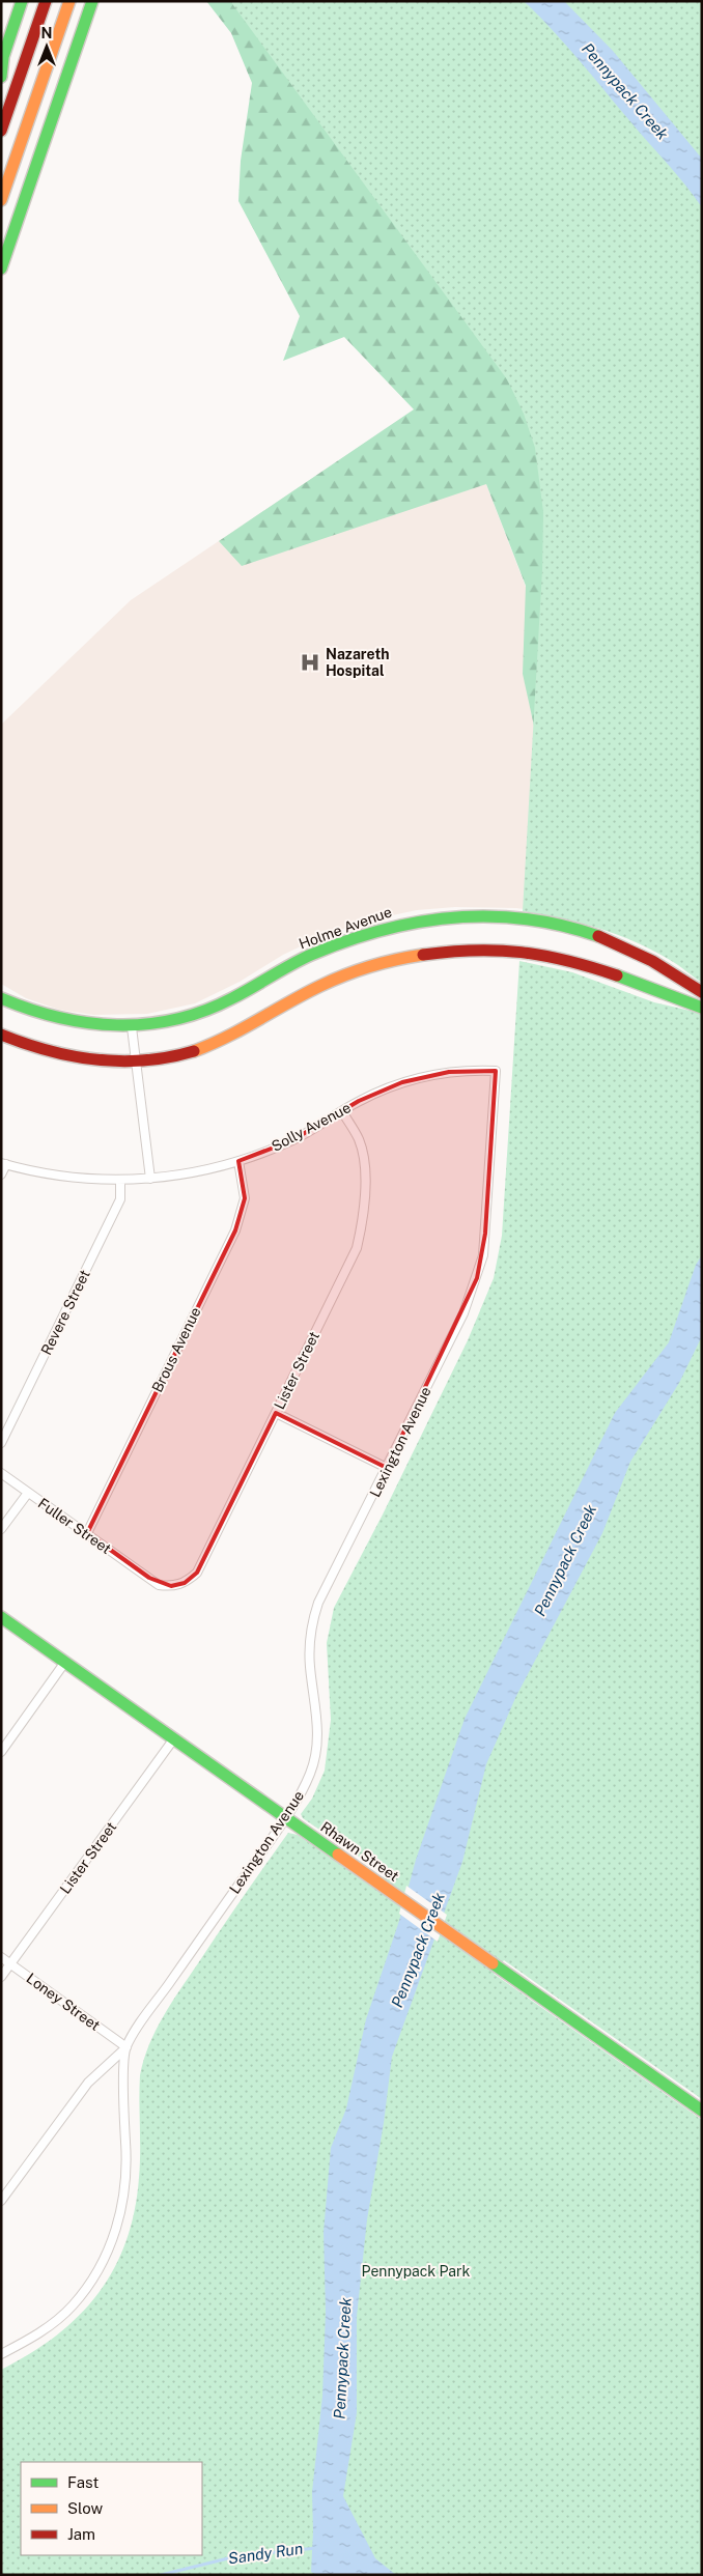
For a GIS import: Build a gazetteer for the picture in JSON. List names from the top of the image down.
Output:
{
  "streets": {
    "main road": ["Holme Avenue", "Rhawn Street"],
    "street": [
      "Solly Avenue",
      "Revere Street",
      "Brous Avenue",
      "Lister Street",
      "Lexington Avenue",
      "Fuller Street",
      "Loney Street"
    ]
  },
  "crossings": [
    ["Solly Avenue", "Revere Street"],
    ["Solly Avenue", "Brous Avenue"],
    ["Solly Avenue", "Lister Street"],
    ["Solly Avenue", "Lexington Avenue"],
    ["Brous Avenue", "Fuller Street"],
    ["Lister Street", "Fuller Street"],
    ["Lister Street", "Rhawn Street"],
    ["Lister Street", "Loney Street"],
    ["Lexington Avenue", "Rhawn Street"],
    ["Lexington Avenue", "Loney Street"]
  ],
  "water": ["Pennypack Creek", "Sandy Run"],
  "parks": ["Pennypack Park"],
  "places": {
    "hospital": ["Nazareth Hospital"]
  },
  "legend": ["Fast", "Slow", "Jam"],
  "north": "top"
}
